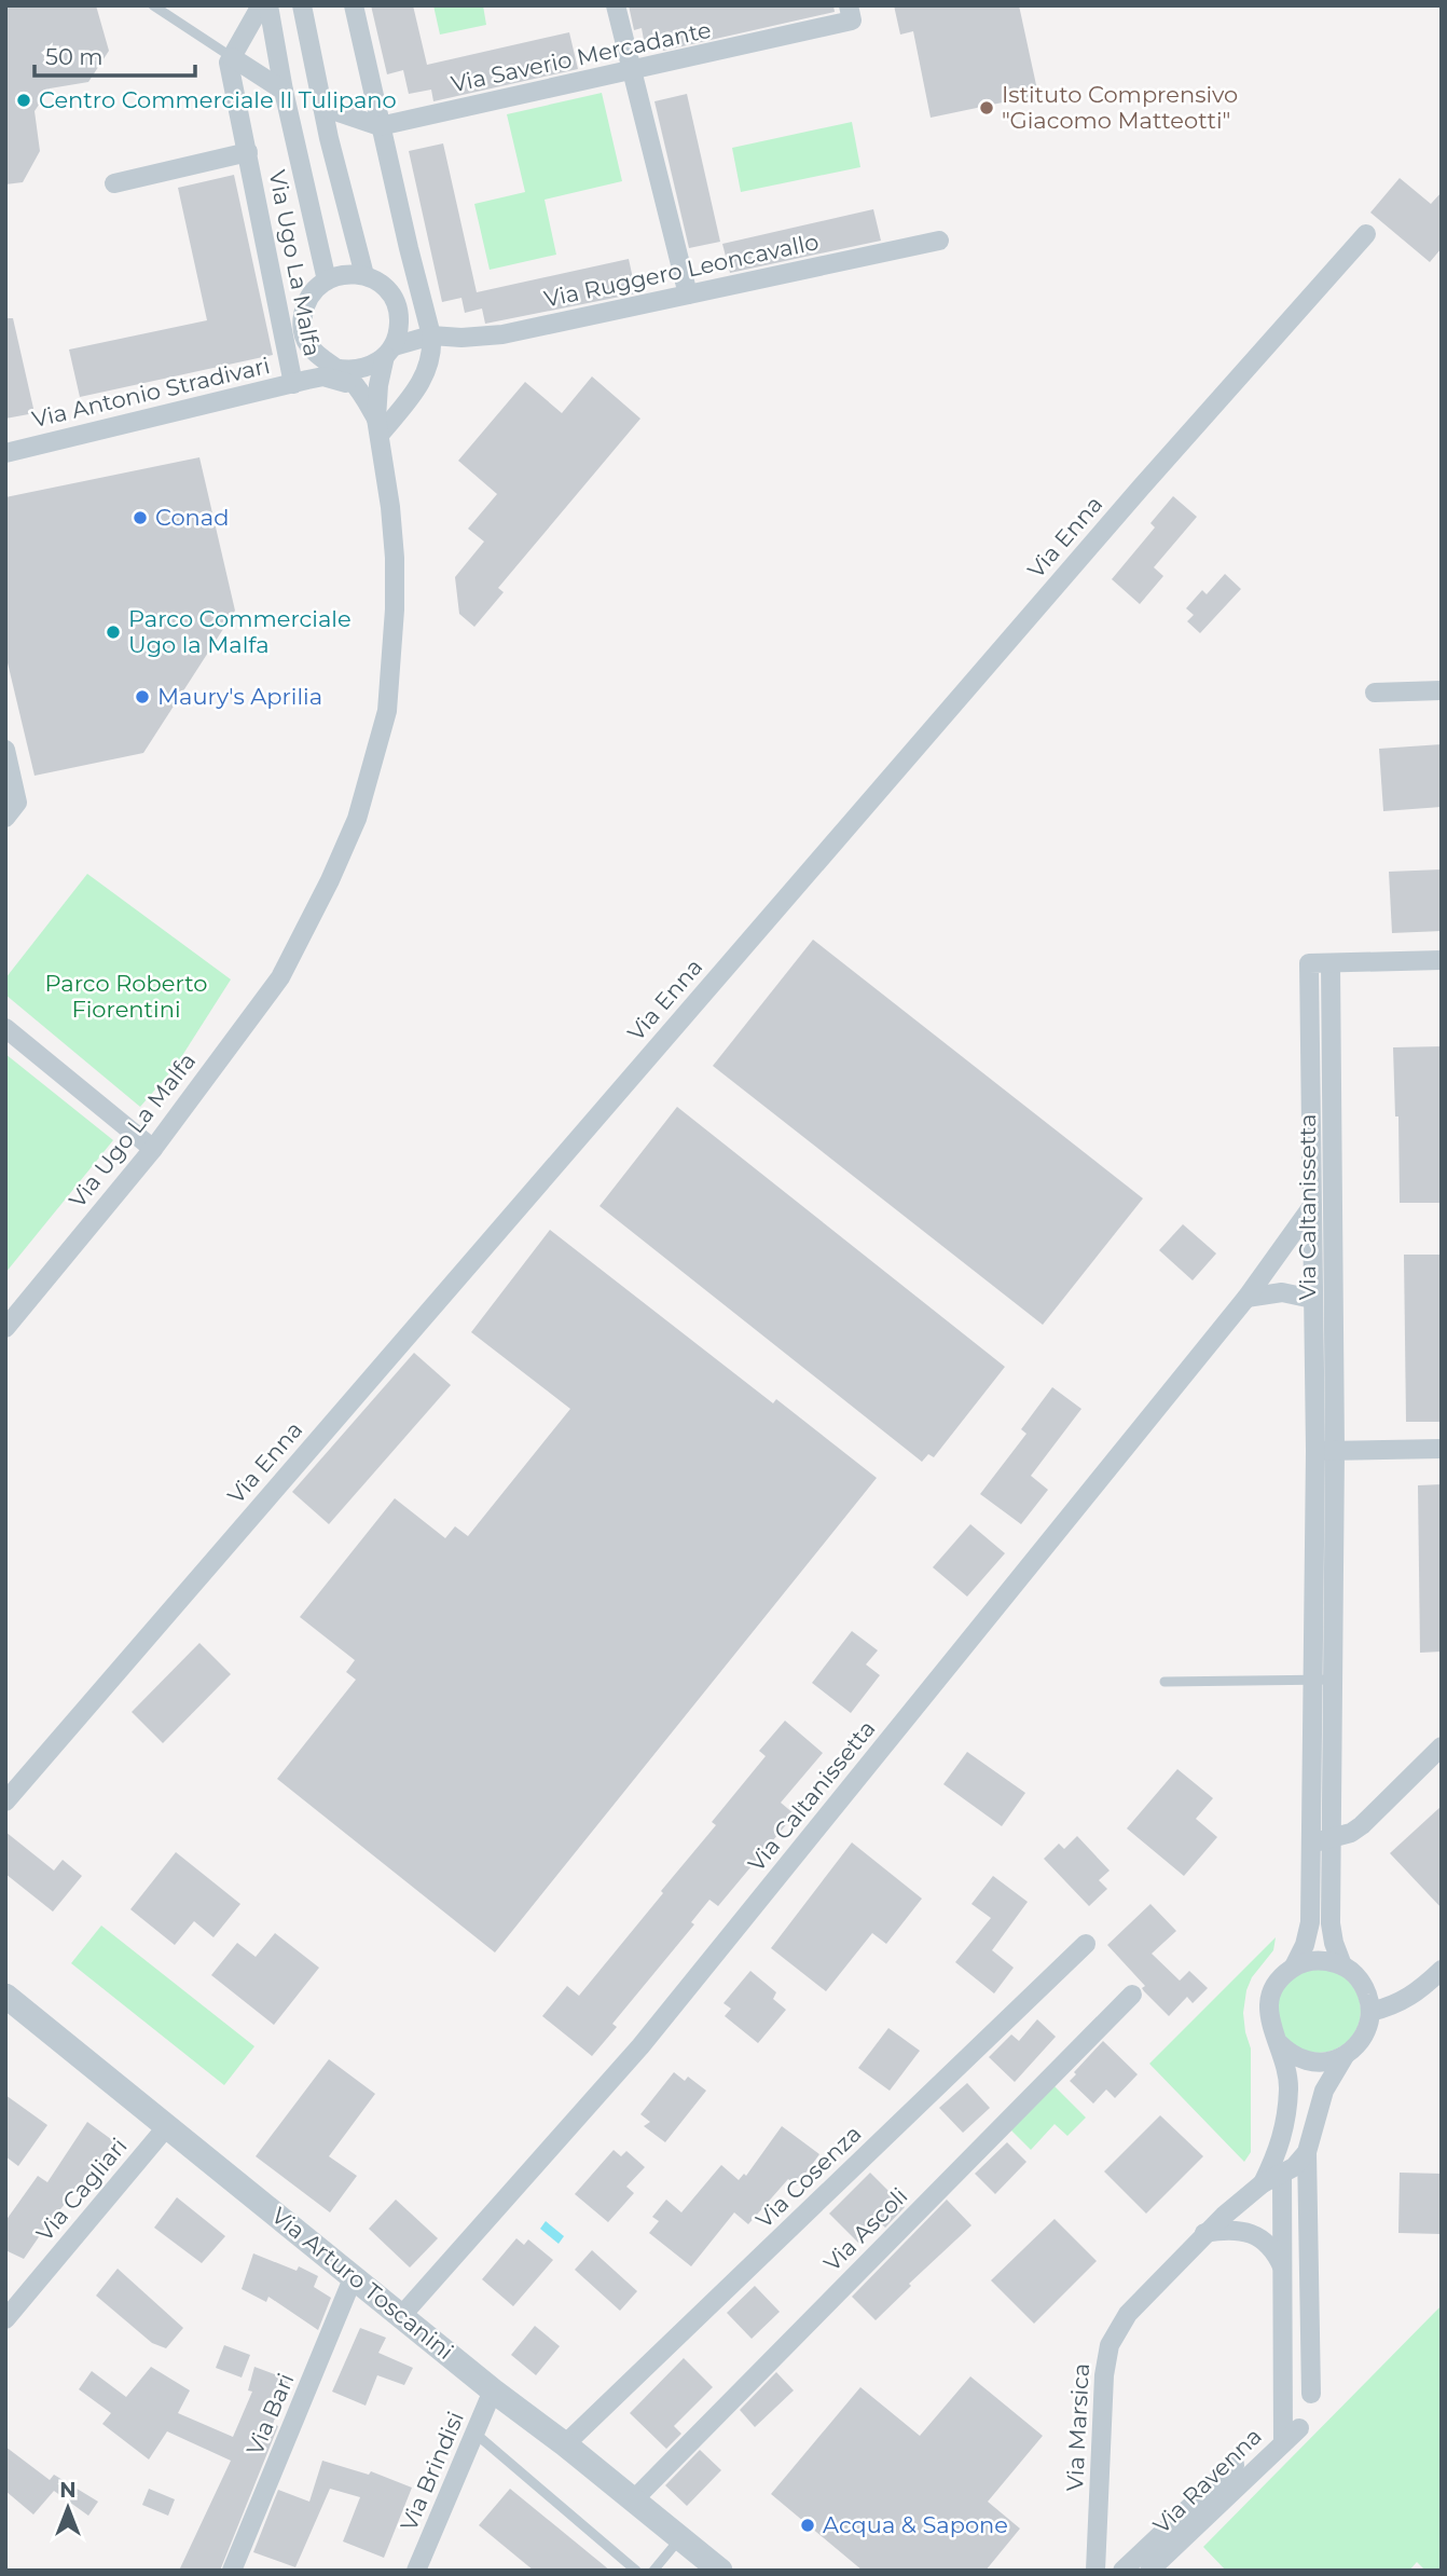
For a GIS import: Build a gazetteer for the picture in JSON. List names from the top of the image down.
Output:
{
  "streets": {
    "street": [
      "Via Saverio Mercadante",
      "Via Ugo La Malfa",
      "Via Ruggero Leoncavallo",
      "Via Antonio Stradivari",
      "Via Enna",
      "Via Caltanissetta",
      "Via Cosenza",
      "Via Cagliari",
      "Via Ascoli",
      "Via Arturo Toscanini",
      "Via Bari",
      "Via Marsica",
      "Via Brindisi",
      "Via Ravenna"
    ]
  },
  "crossings": [
    ["Via Ugo La Malfa", "Via Ruggero Leoncavallo"],
    ["Via Ugo La Malfa", "Via Antonio Stradivari"],
    ["Via Caltanissetta", "Via Arturo Toscanini"],
    ["Via Caltanissetta", "Via Marsica"],
    ["Via Cosenza", "Via Arturo Toscanini"],
    ["Via Cagliari", "Via Arturo Toscanini"],
    ["Via Ascoli", "Via Arturo Toscanini"],
    ["Via Arturo Toscanini", "Via Bari"],
    ["Via Arturo Toscanini", "Via Brindisi"]
  ],
  "parks": ["Parco Roberto Fiorentini"],
  "places": [
    "Centro Commerciale Il Tulipano",
    "Istituto Comprensivo \"Giacomo Matteotti\"",
    "Conad",
    "Parco Commerciale Ugo la Malfa",
    "Maury's Aprilia",
    "Acqua & Sapone"
  ],
  "scale_bar": "50 m",
  "north": "top"
}
